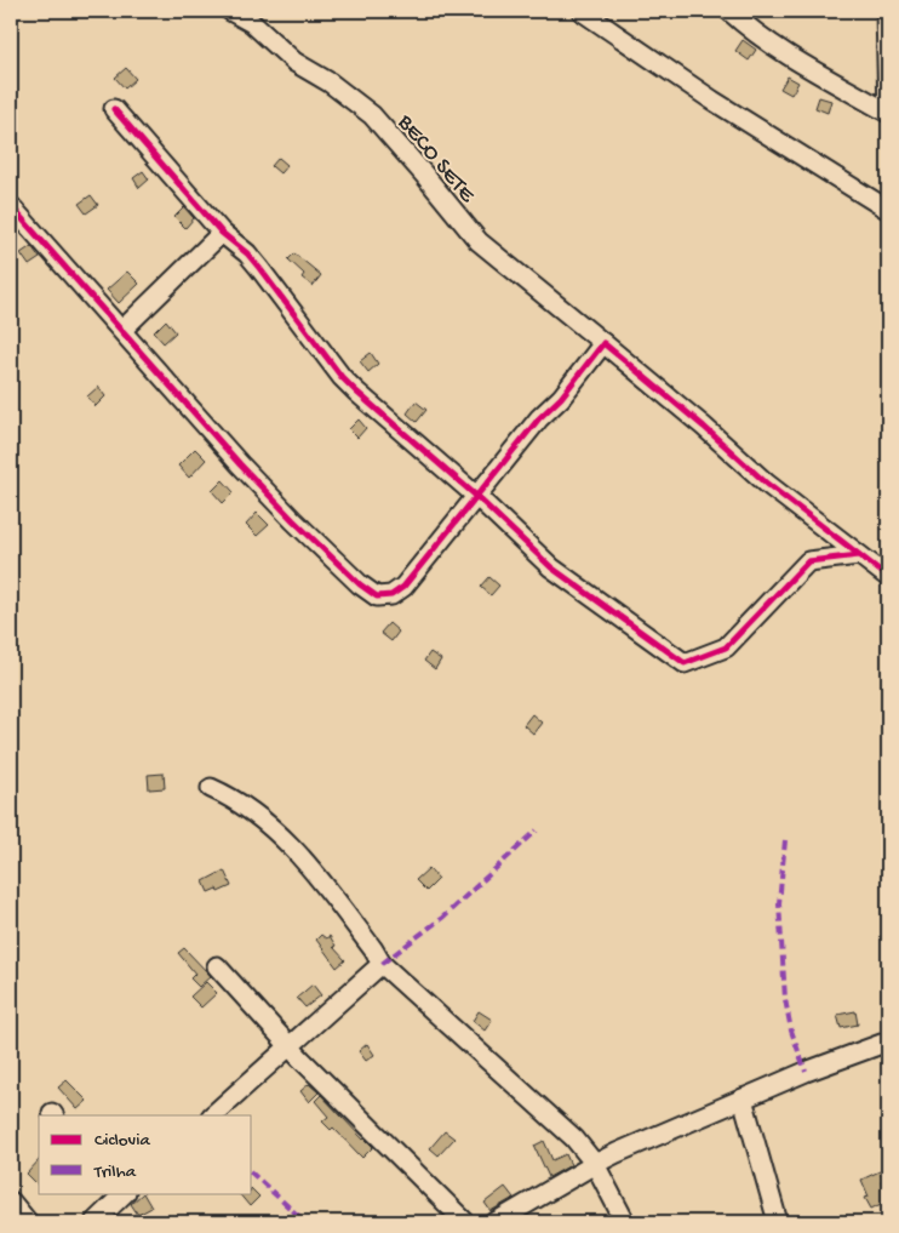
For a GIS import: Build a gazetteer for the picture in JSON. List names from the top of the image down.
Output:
{
  "streets": {
    "street": ["BECO SETE"]
  },
  "legend": ["Ciclovia", "Trilha"]
}
